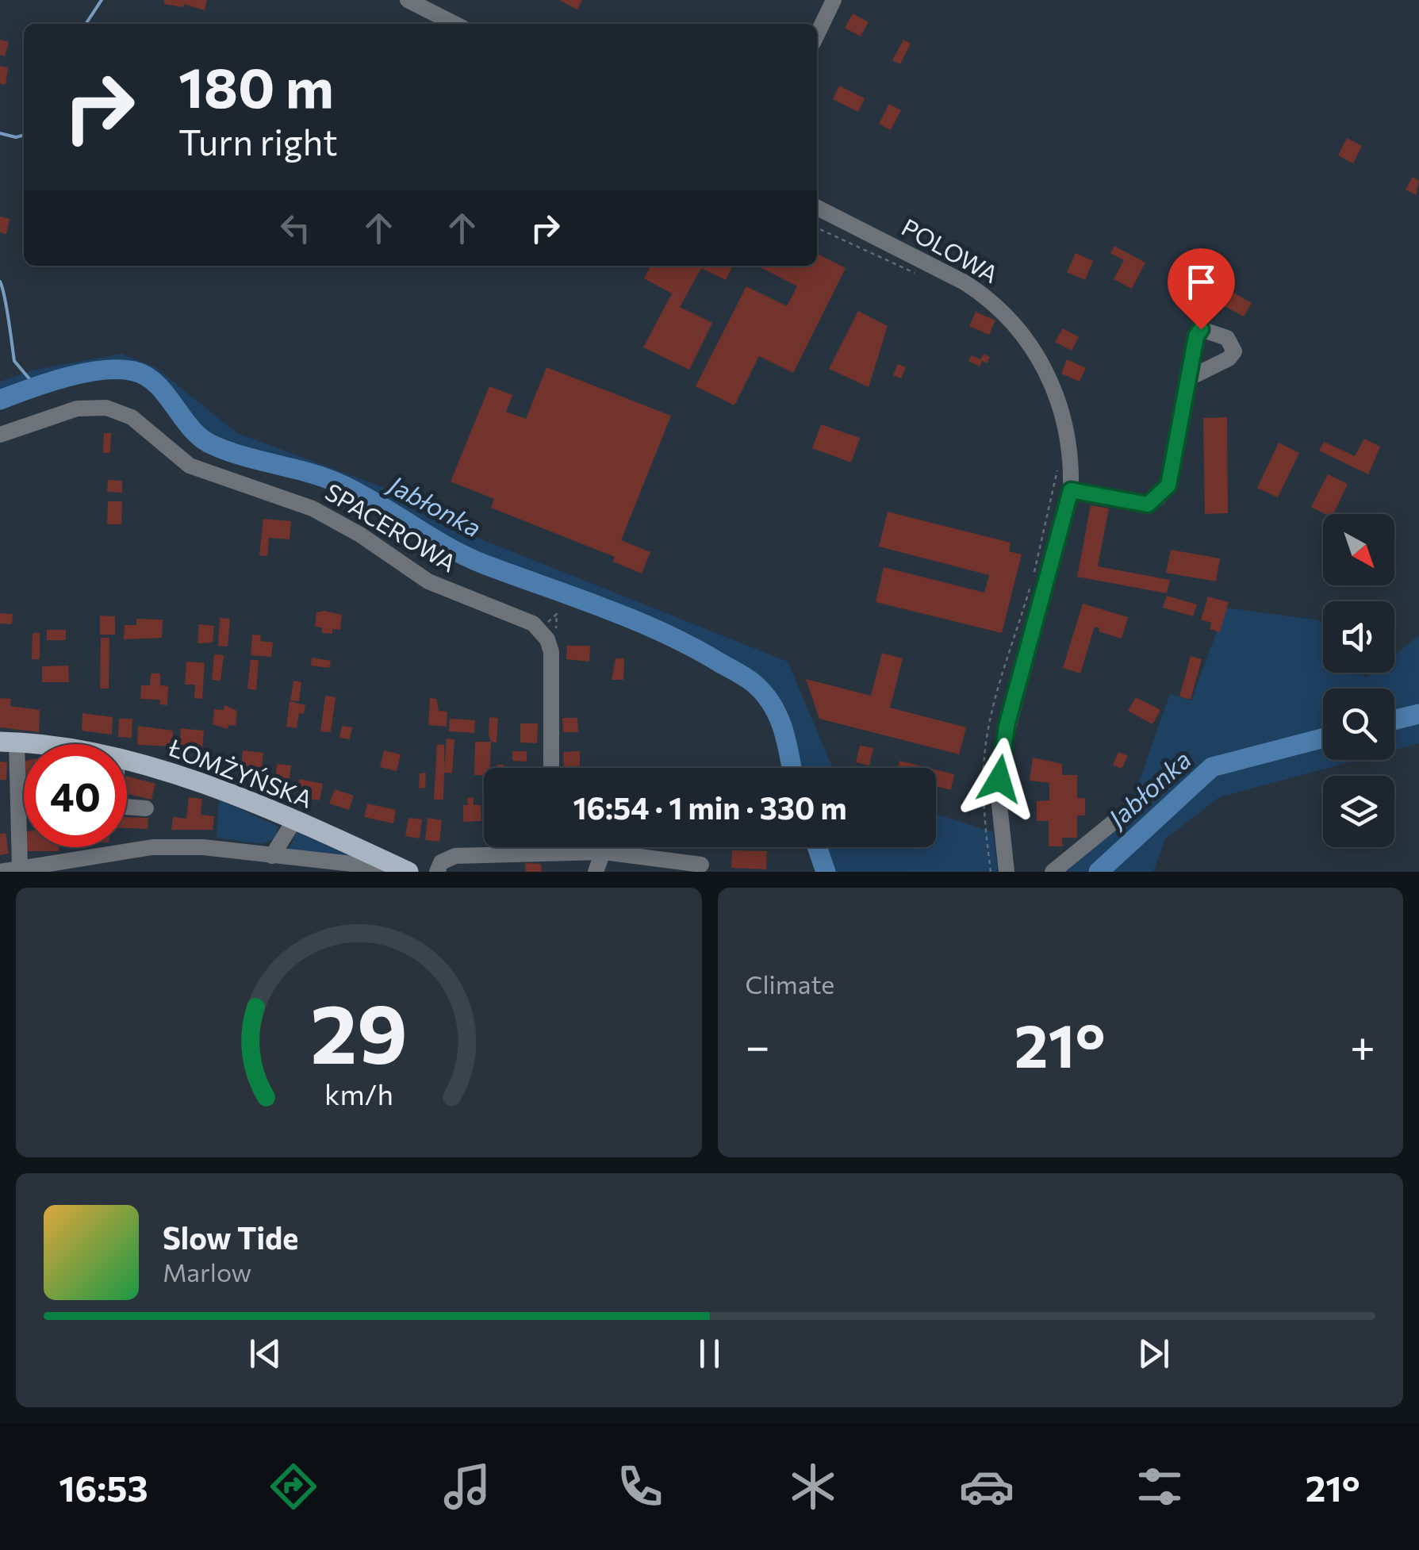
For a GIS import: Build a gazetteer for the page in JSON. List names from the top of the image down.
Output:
{
  "streets": {
    "main road": ["ŁOMŻYŃSKA"],
    "street": ["POLOWA", "SPACEROWA"]
  },
  "water": ["Jabłonka"],
  "north": "bottom right",
  "page": {
    "turn": ["180 m", "Turn right"],
    "limit": "40",
    "trip": "16:54 · 1 min · 330 m",
    "tile": "Climate",
    "heat": ["−", "21°", "+"],
    "song": ["Slow Tide", "Marlow"],
    "tabs": ["16:53", "21°"],
    "gauge": ["29", "km/h"]
  }
}
